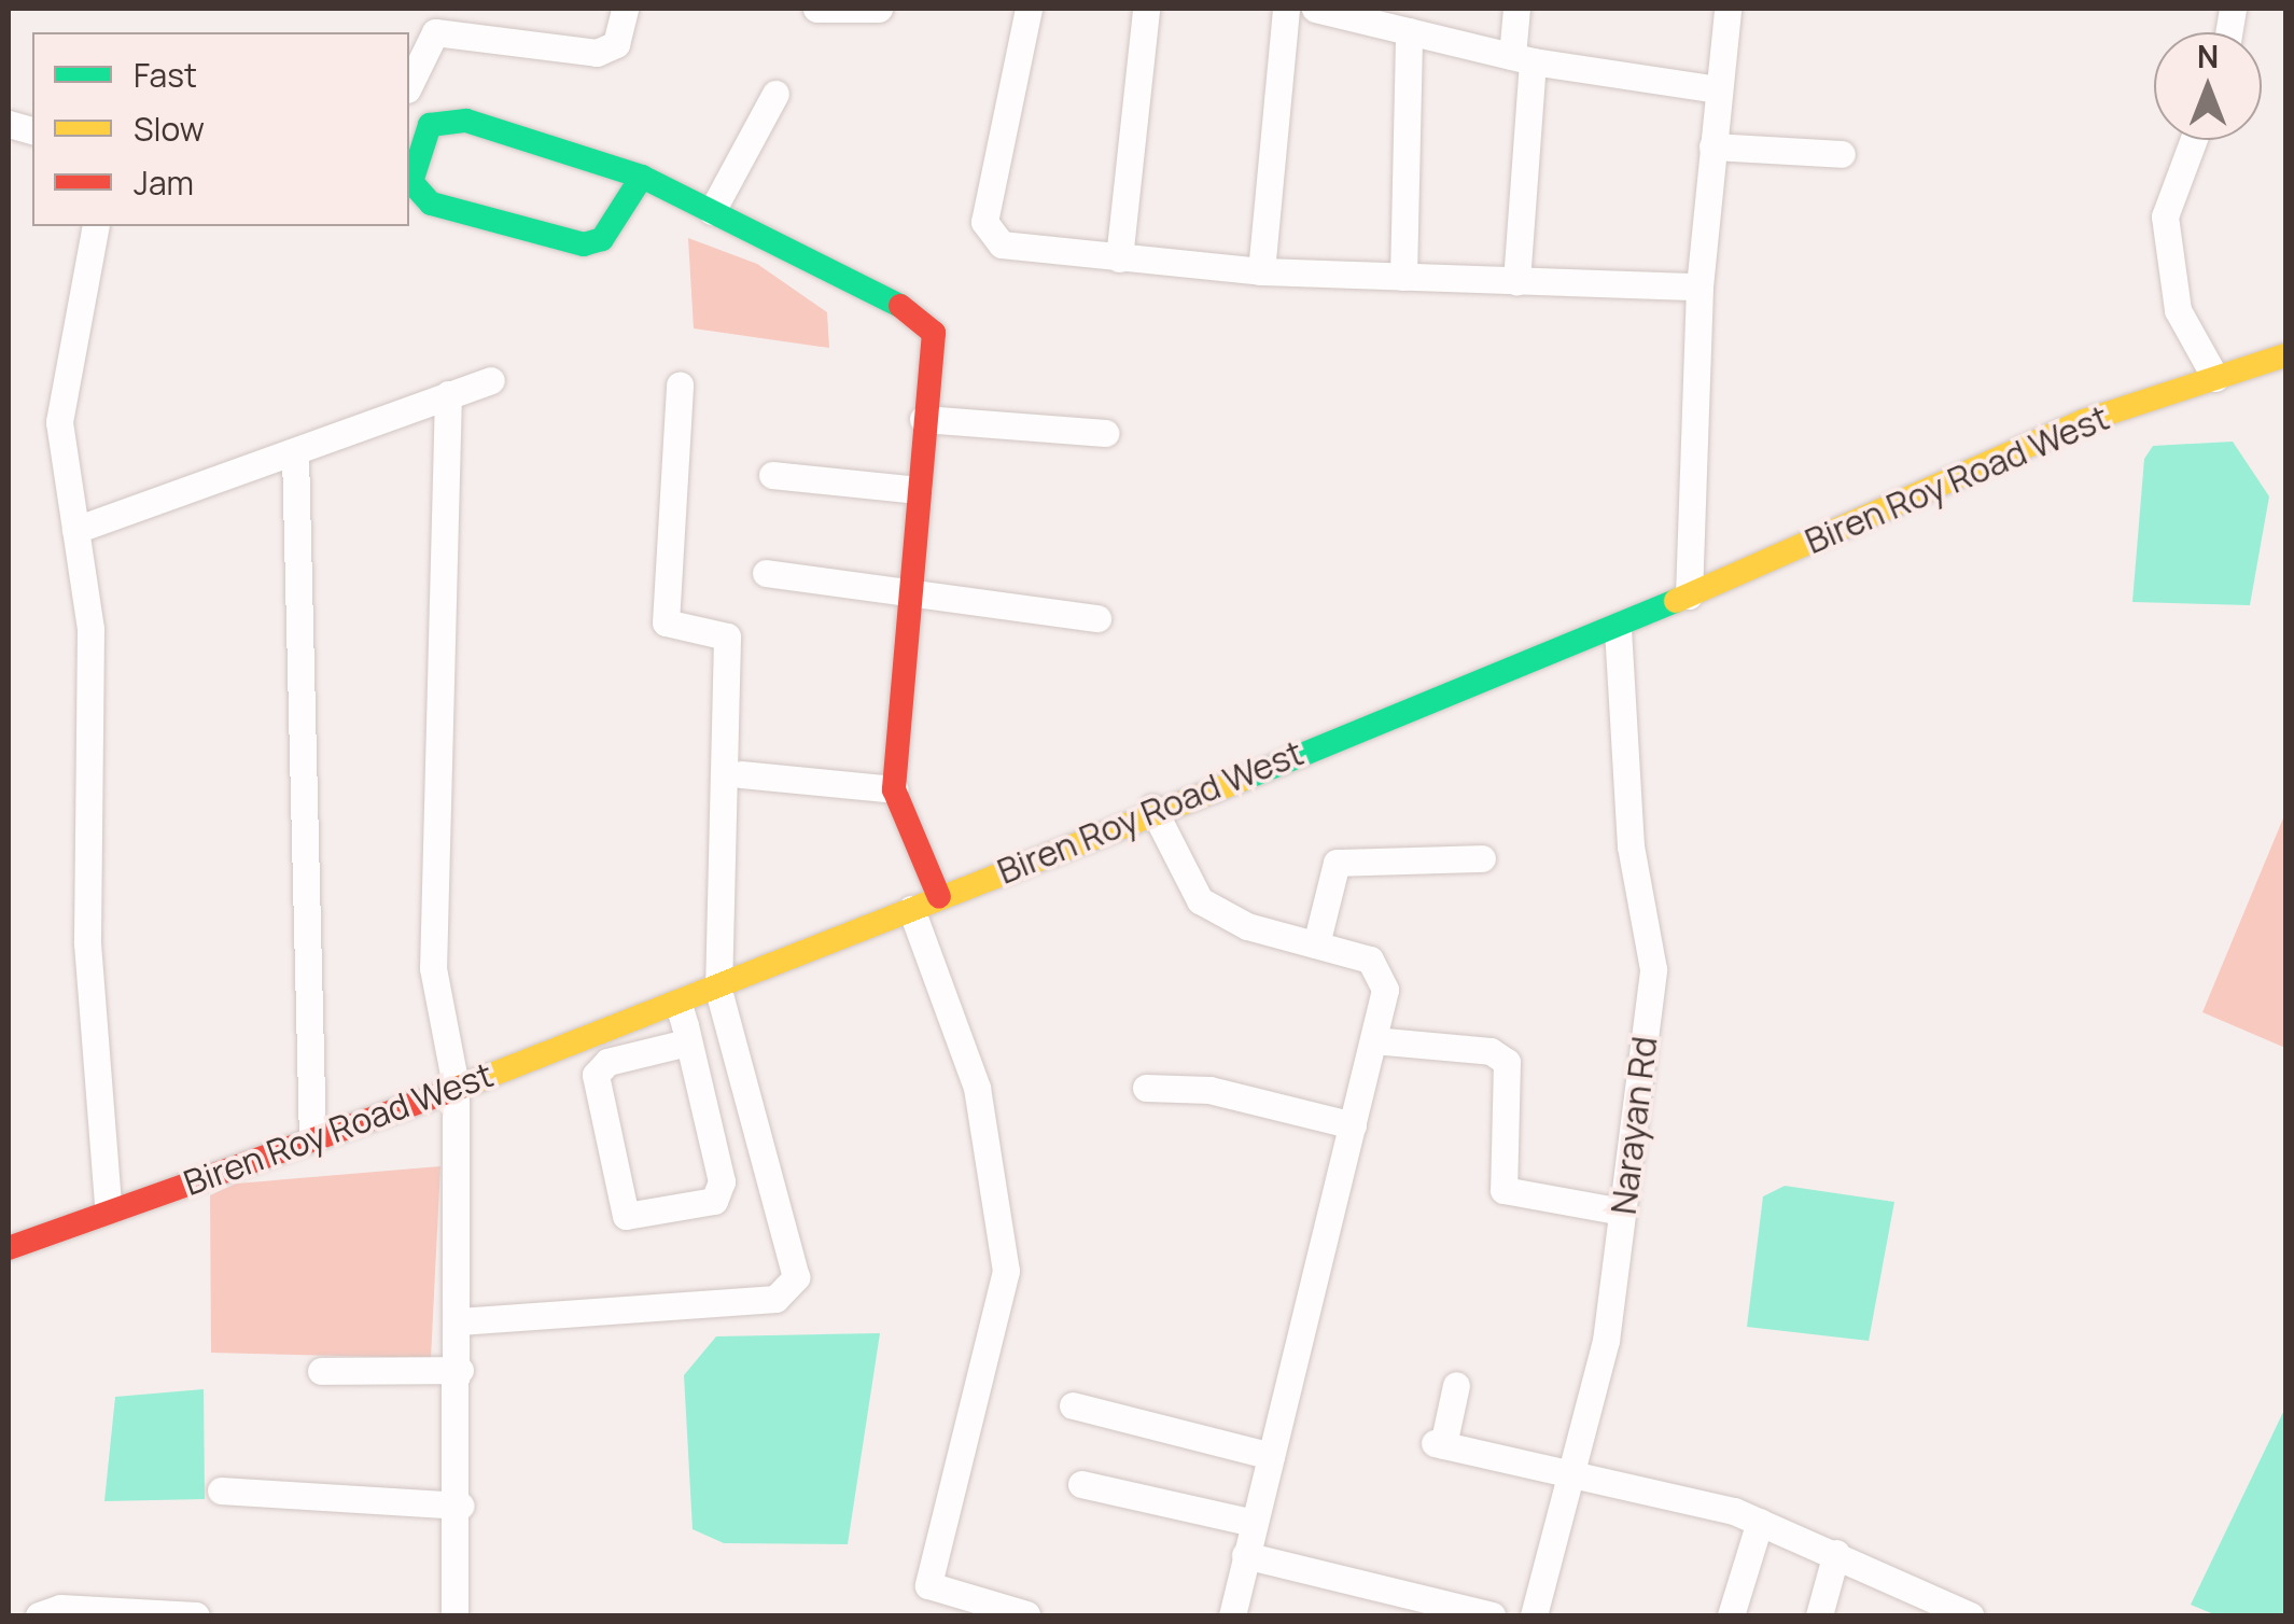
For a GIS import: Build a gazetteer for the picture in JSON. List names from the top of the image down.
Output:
{
  "streets": {
    "main road": ["Biren Roy Road West"],
    "street": ["Narayan Rd"]
  },
  "crossings": [
    ["Biren Roy Road West", "Narayan Rd"]
  ],
  "legend": ["Fast", "Slow", "Jam"],
  "north": "top"
}
